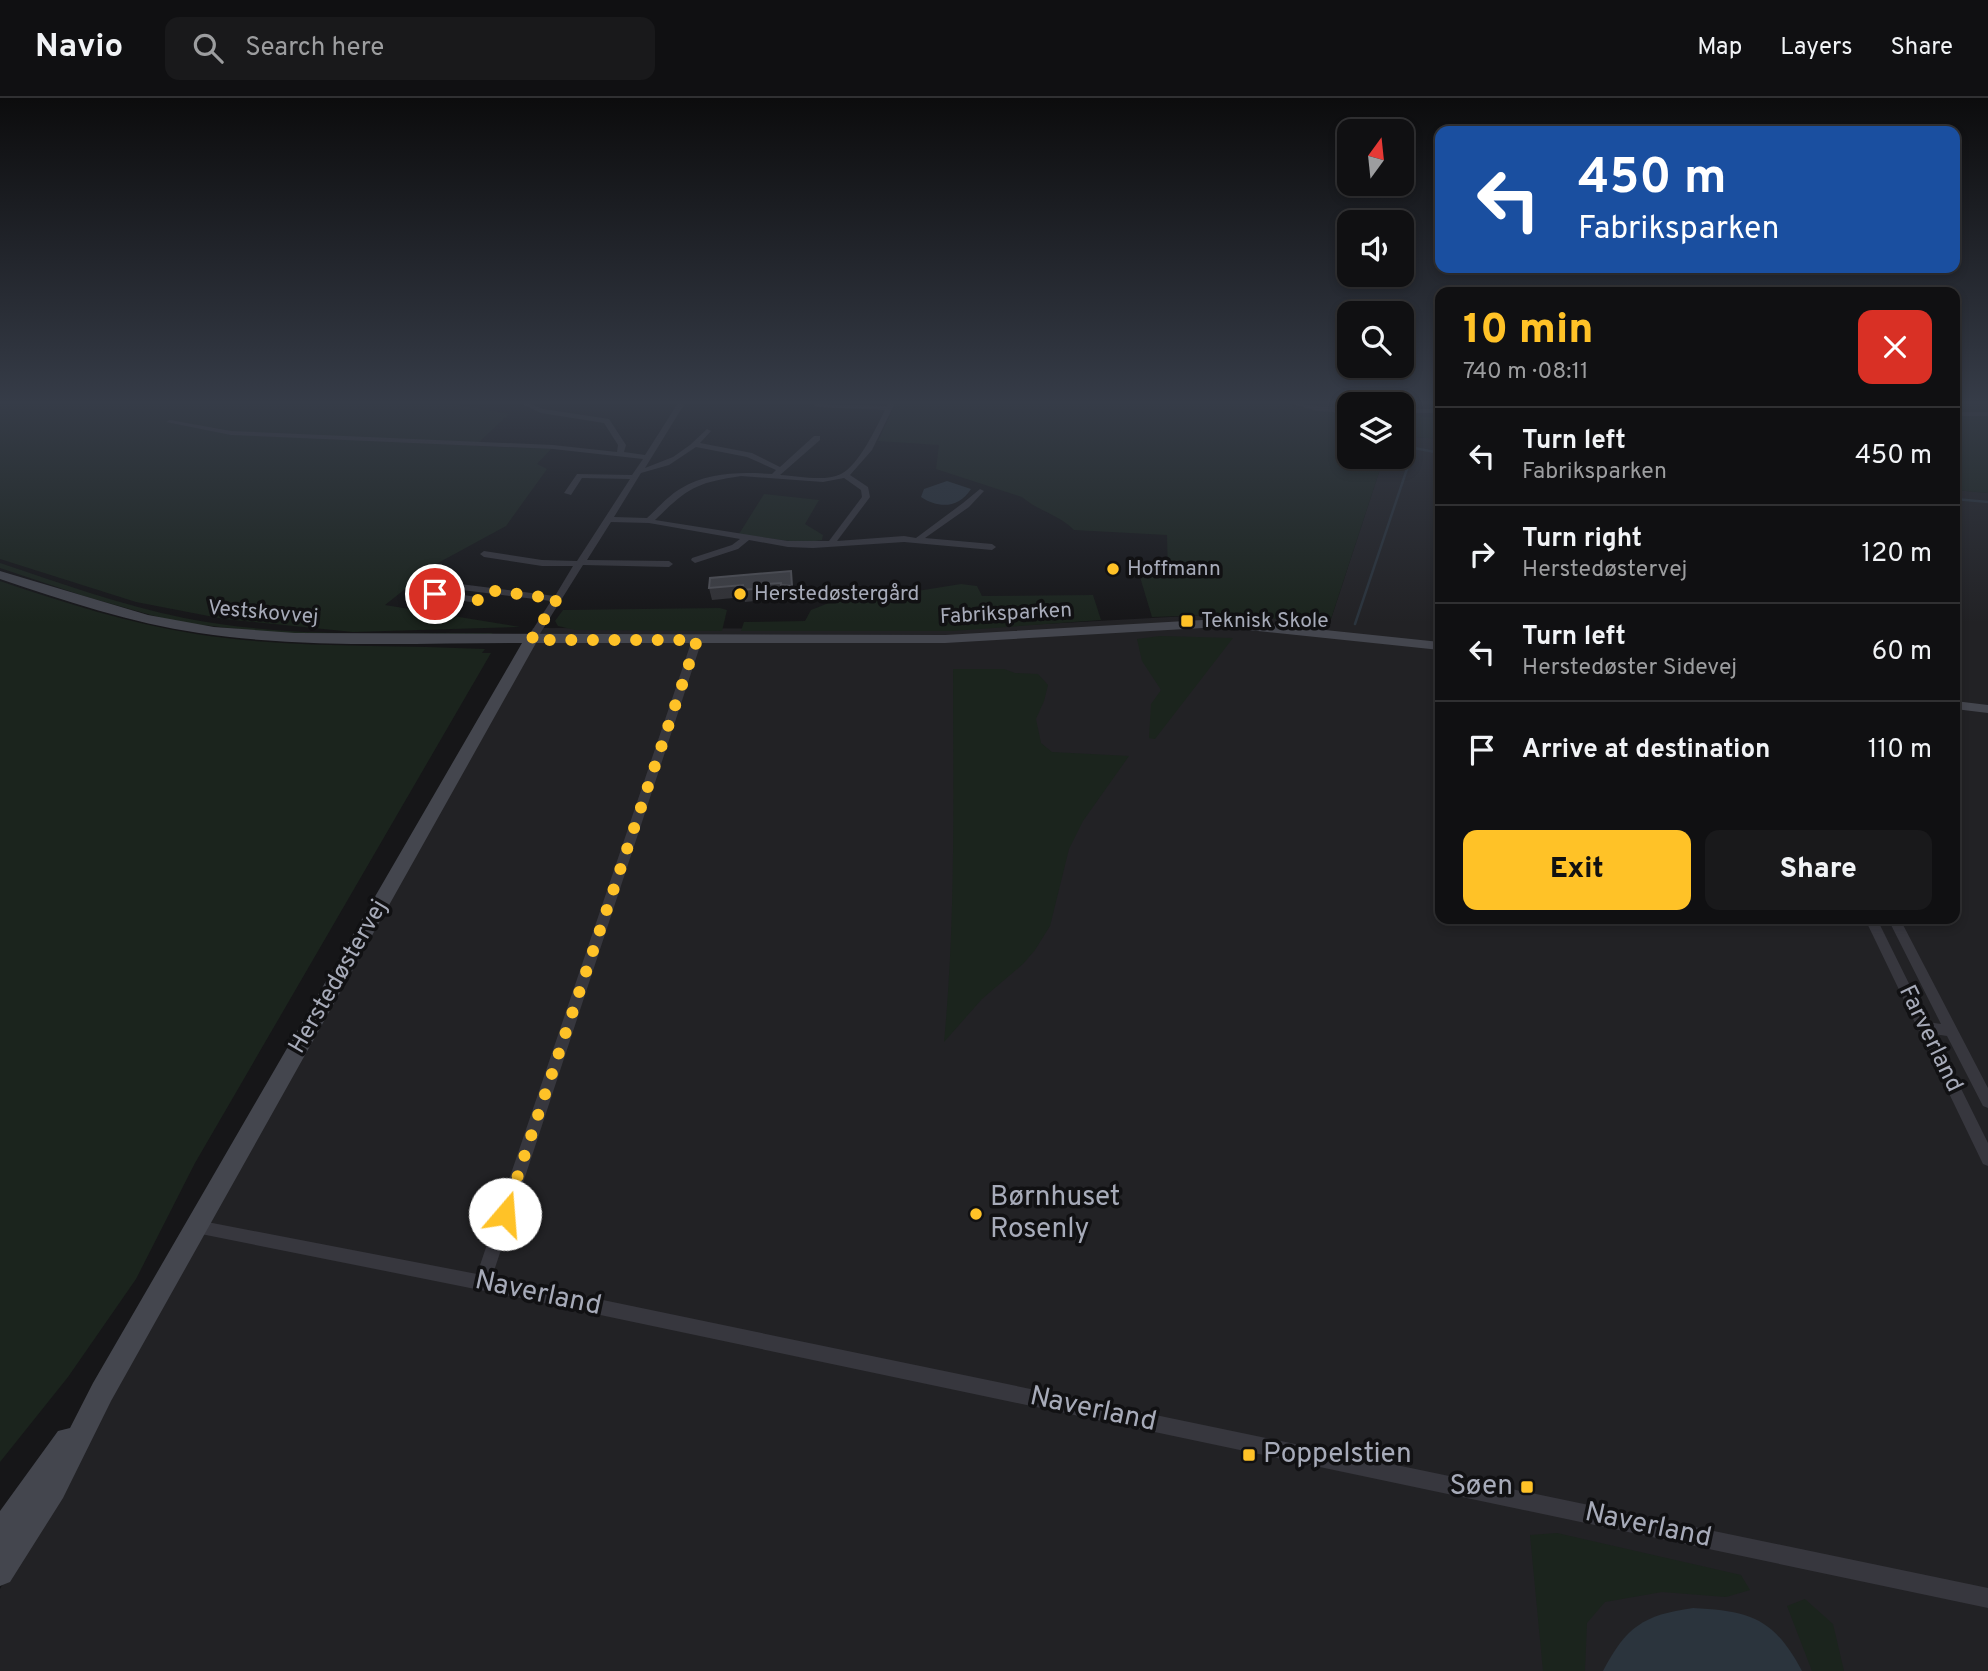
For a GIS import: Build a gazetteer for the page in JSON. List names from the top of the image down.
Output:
{
  "streets": {
    "street": [
      "Vestskovvej",
      "Fabriksparken",
      "Herstedøstervej",
      "Farverland",
      "Naverland"
    ]
  },
  "crossings": [
    ["Vestskovvej", "Fabriksparken"],
    ["Vestskovvej", "Herstedøstervej"],
    ["Fabriksparken", "Herstedøstervej"],
    ["Herstedøstervej", "Naverland"]
  ],
  "places": {
    "other": ["Hoffmann", "Herstedøstergård", "Børnhuset Rosenly"],
    "transit": ["Teknisk Skole", "Poppelstien", "Søen"]
  },
  "north": "top",
  "page": {
    "header": "Navio",
    "search": "Search here",
    "nav": ["Map", "Layers", "Share"],
    "turn": ["450 m", "Fabriksparken"],
    "heading": ["10 min", "740 m · 08:11"],
    "list": [
      {
        "name": "Turn left",
        "note": "Fabriksparken",
        "value": "450 m"
      },
      {
        "name": "Turn right",
        "note": "Herstedøstervej",
        "value": "120 m"
      },
      {
        "name": "Turn left",
        "note": "Herstedøster Sidevej",
        "value": "60 m"
      },
      {
        "name": "Arrive at destination",
        "value": "110 m"
      }
    ],
    "buttons": ["Exit", "Share"]
  }
}
